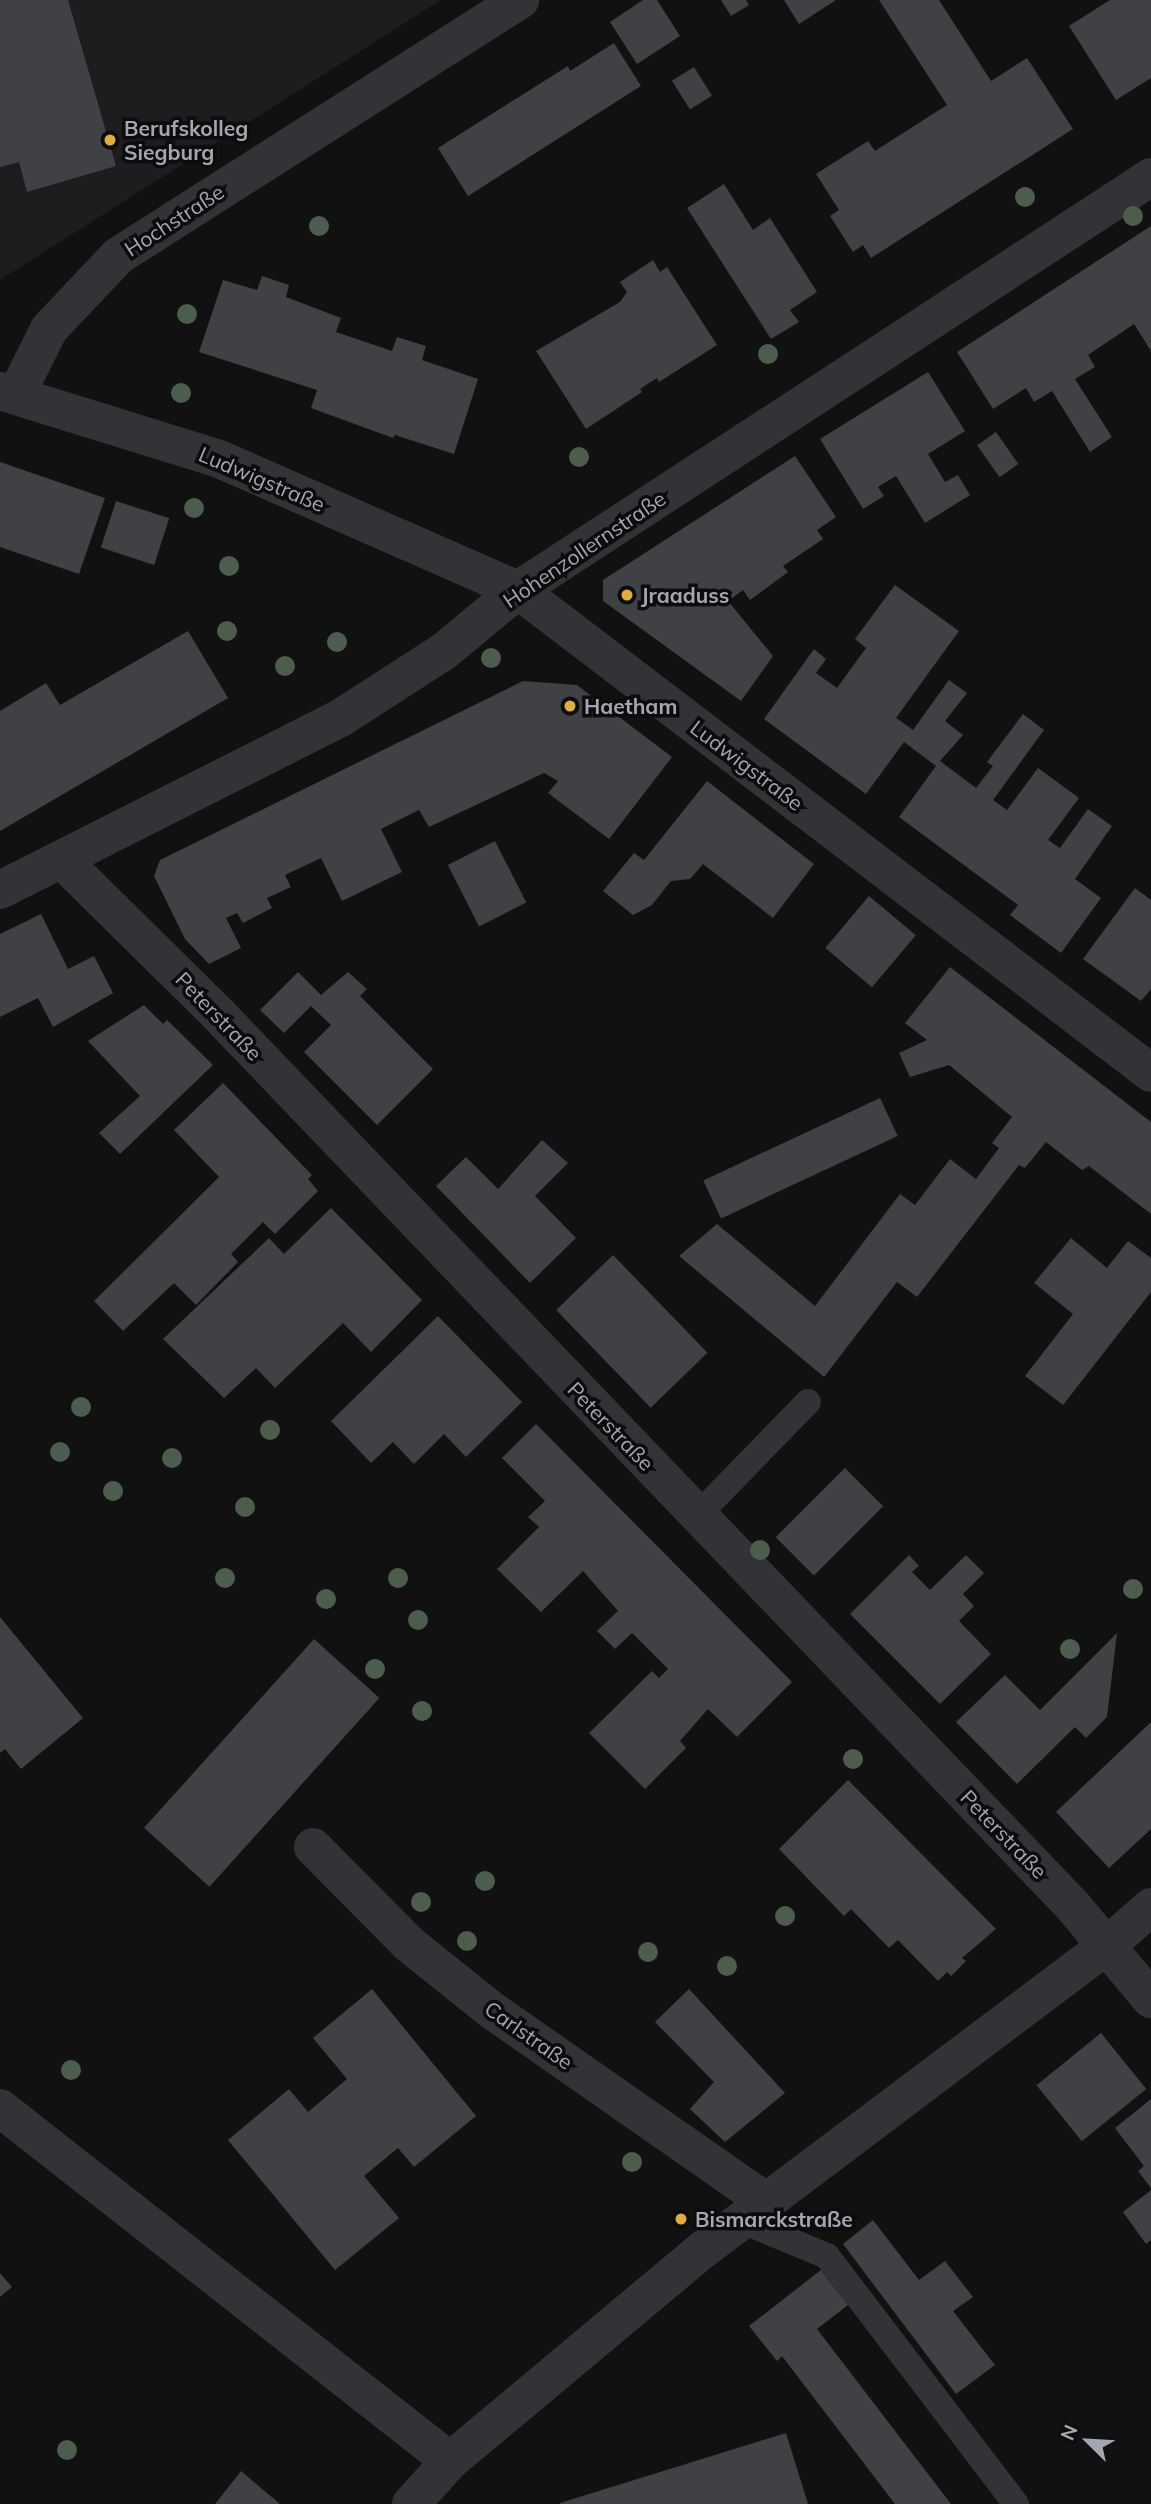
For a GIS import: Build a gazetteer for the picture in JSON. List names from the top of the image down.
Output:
{
  "streets": {
    "street": [
      "Hochstraße",
      "Ludwigstraße",
      "Hohenzollernstraße",
      "Peterstraße",
      "Carlstraße"
    ]
  },
  "crossings": [
    ["Hochstraße", "Ludwigstraße"],
    ["Ludwigstraße", "Hohenzollernstraße"],
    ["Hohenzollernstraße", "Peterstraße"]
  ],
  "places": [
    "Berufskolleg Siegburg",
    "Jraaduss",
    "Haetham",
    "Bismarckstraße"
  ],
  "north": "top left"
}
